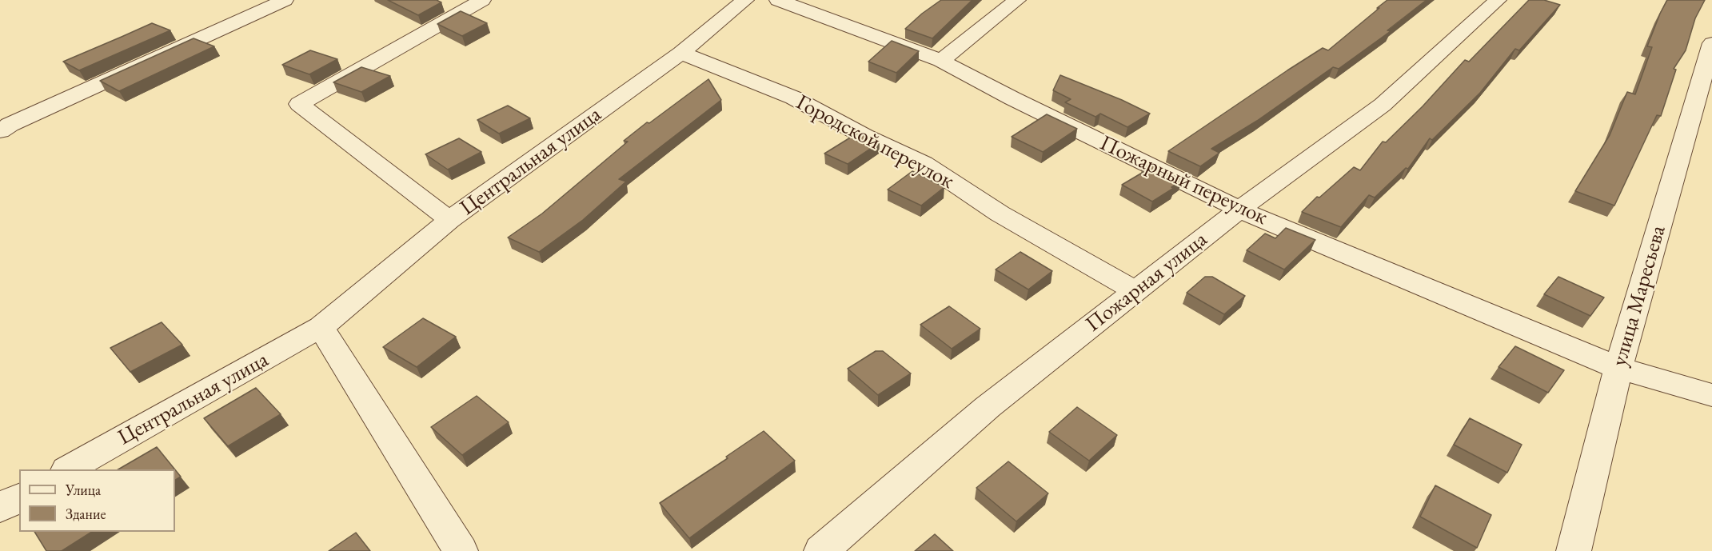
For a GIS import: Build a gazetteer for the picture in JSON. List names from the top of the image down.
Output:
{
  "streets": {
    "street": [
      "Городской переулок",
      "Центральная улица",
      "Пожарный переулок",
      "Пожарная улица",
      "улица Маресьева"
    ]
  },
  "crossings": [
    ["Городской переулок", "Центральная улица"],
    ["Городской переулок", "Пожарная улица"],
    ["Пожарный переулок", "Пожарная улица"],
    ["Пожарный переулок", "улица Маресьева"]
  ],
  "legend": ["Улица", "Здание"]
}
